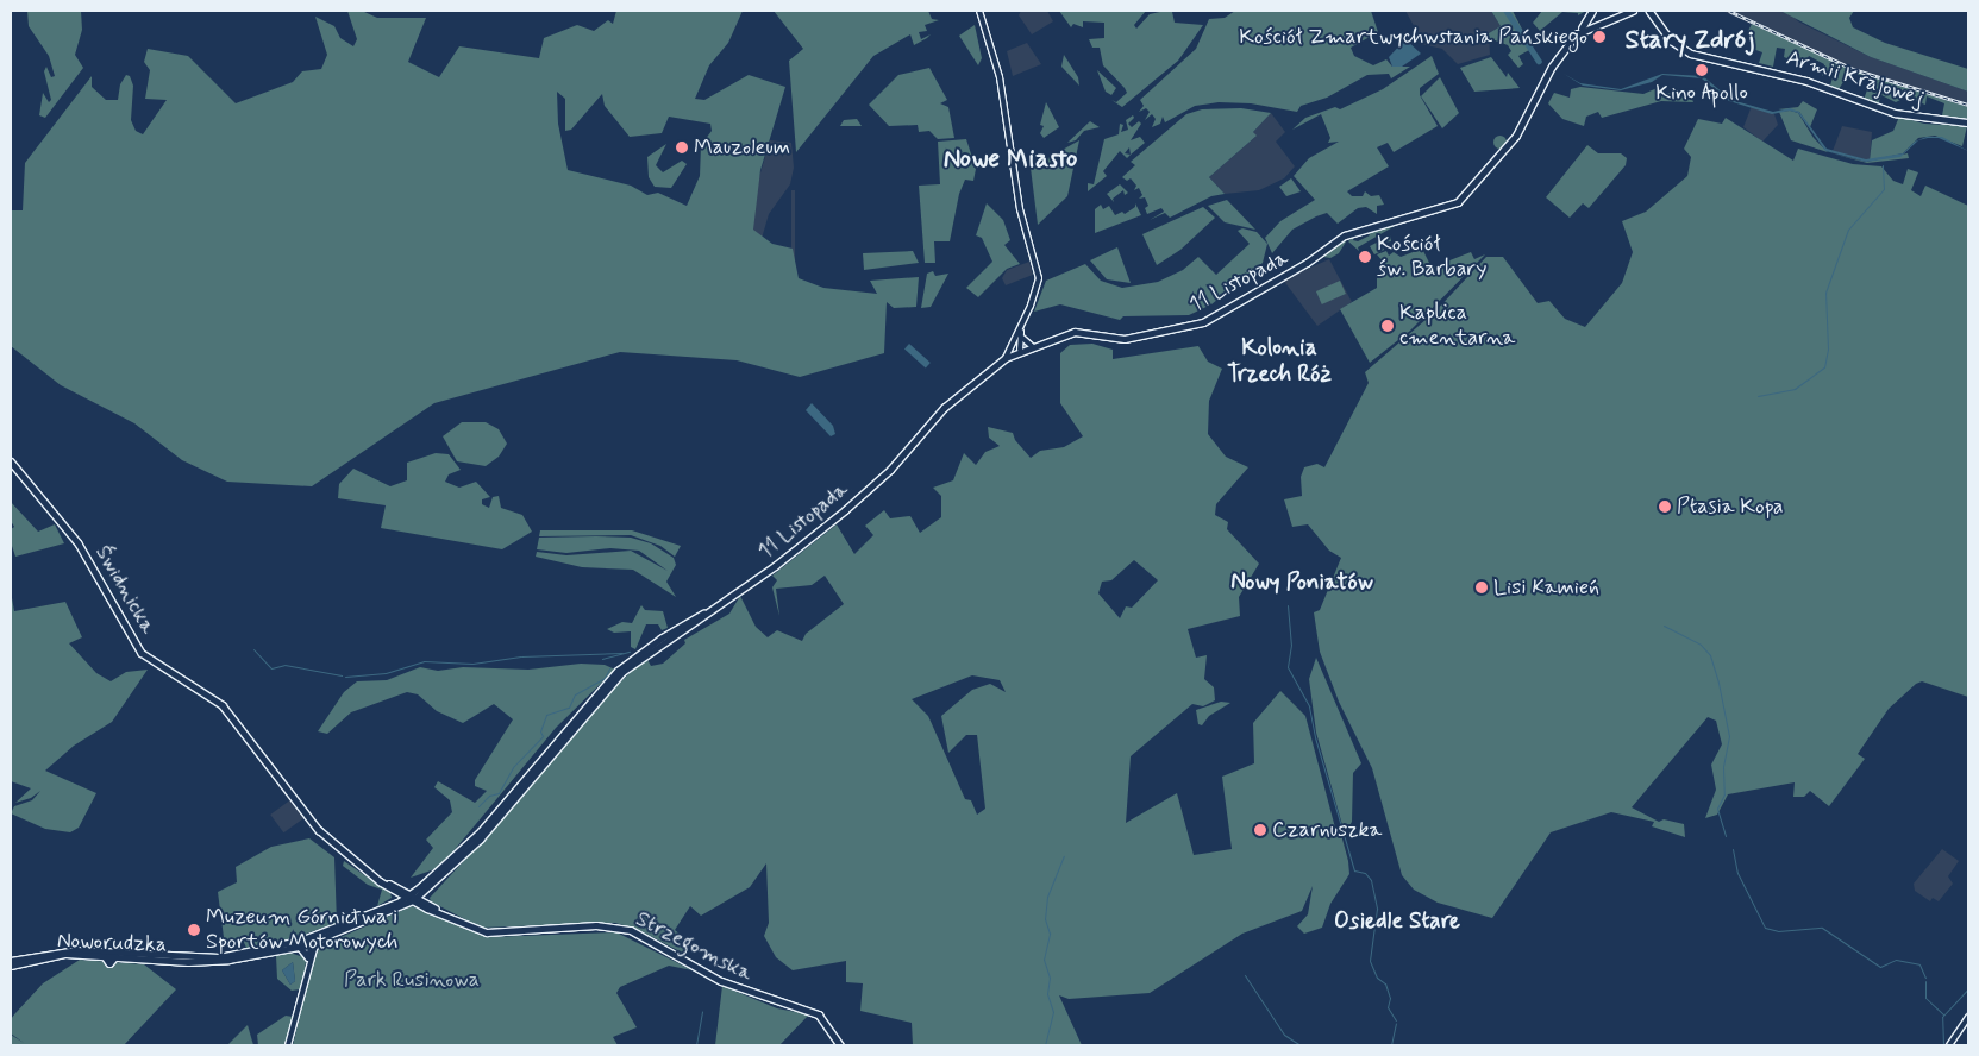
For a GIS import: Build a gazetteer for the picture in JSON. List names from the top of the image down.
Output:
{
  "streets": {
    "main road": [
      "Armii Krajowej",
      "11 Listopada",
      "Świdnicka",
      "Noworudzka",
      "Strzegomska"
    ]
  },
  "crossings": [
    ["11 Listopada", "Świdnicka"],
    ["11 Listopada", "Noworudzka"],
    ["11 Listopada", "Strzegomska"],
    ["Świdnicka", "Noworudzka"],
    ["Świdnicka", "Strzegomska"],
    ["Noworudzka", "Strzegomska"]
  ],
  "districts": [
    "Stary Zdrój",
    "Nowe Miasto",
    "Kolonia Trzech Róż",
    "Nowy Poniatów",
    "Osiedle Stare"
  ],
  "parks": ["Park Rusinowa"],
  "places": [
    "Kościół Zmartwychwstania Pańskiego",
    "Kino Apollo",
    "Mauzoleum",
    "Kościół św. Barbary",
    "Kaplica cmentarna",
    "Ptasia Kopa",
    "Lisi Kamień",
    "Czarnuszka",
    "Muzeum Górnictwa i Sportów Motorowych"
  ]
}
